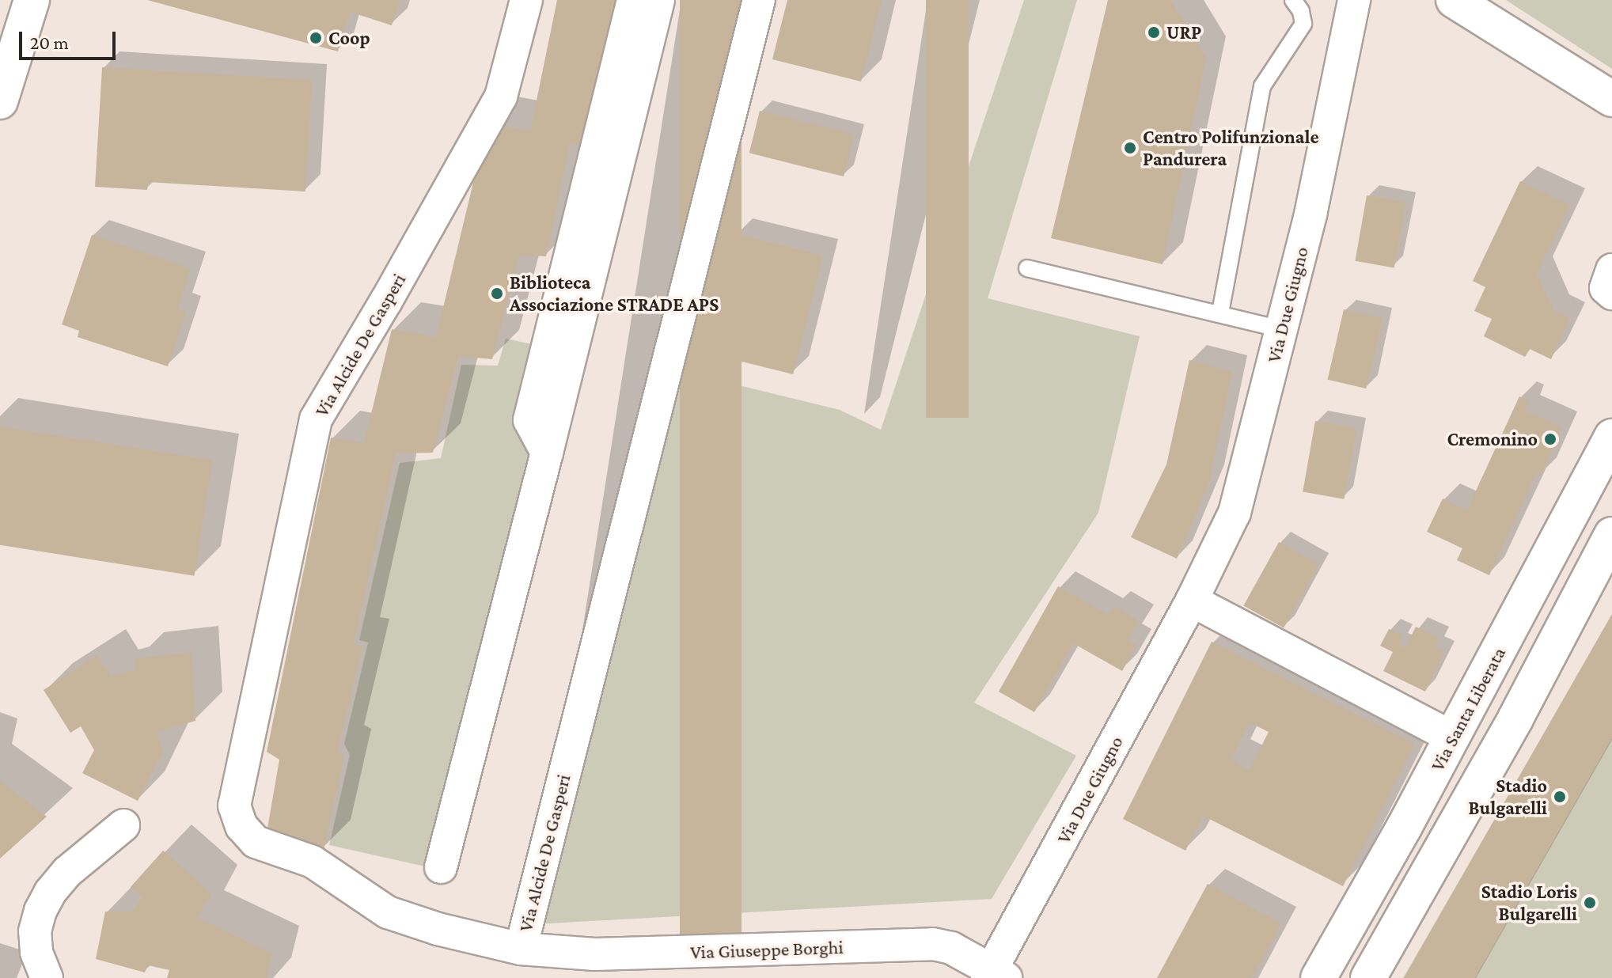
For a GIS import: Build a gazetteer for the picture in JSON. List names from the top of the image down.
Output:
{
  "streets": {
    "street": [
      "Via Due Giugno",
      "Via Alcide De Gasperi",
      "Via Santa Liberata",
      "Via Giuseppe Borghi"
    ]
  },
  "crossings": [
    ["Via Due Giugno", "Via Giuseppe Borghi"],
    ["Via Alcide De Gasperi", "Via Giuseppe Borghi"]
  ],
  "places": [
    "URP",
    "Coop",
    "Centro Polifunzionale Pandurera",
    "Biblioteca Associazione STRADE APS",
    "Cremonino",
    "Stadio Bulgarelli",
    "Stadio Loris Bulgarelli"
  ],
  "scale_bar": "20 m"
}
